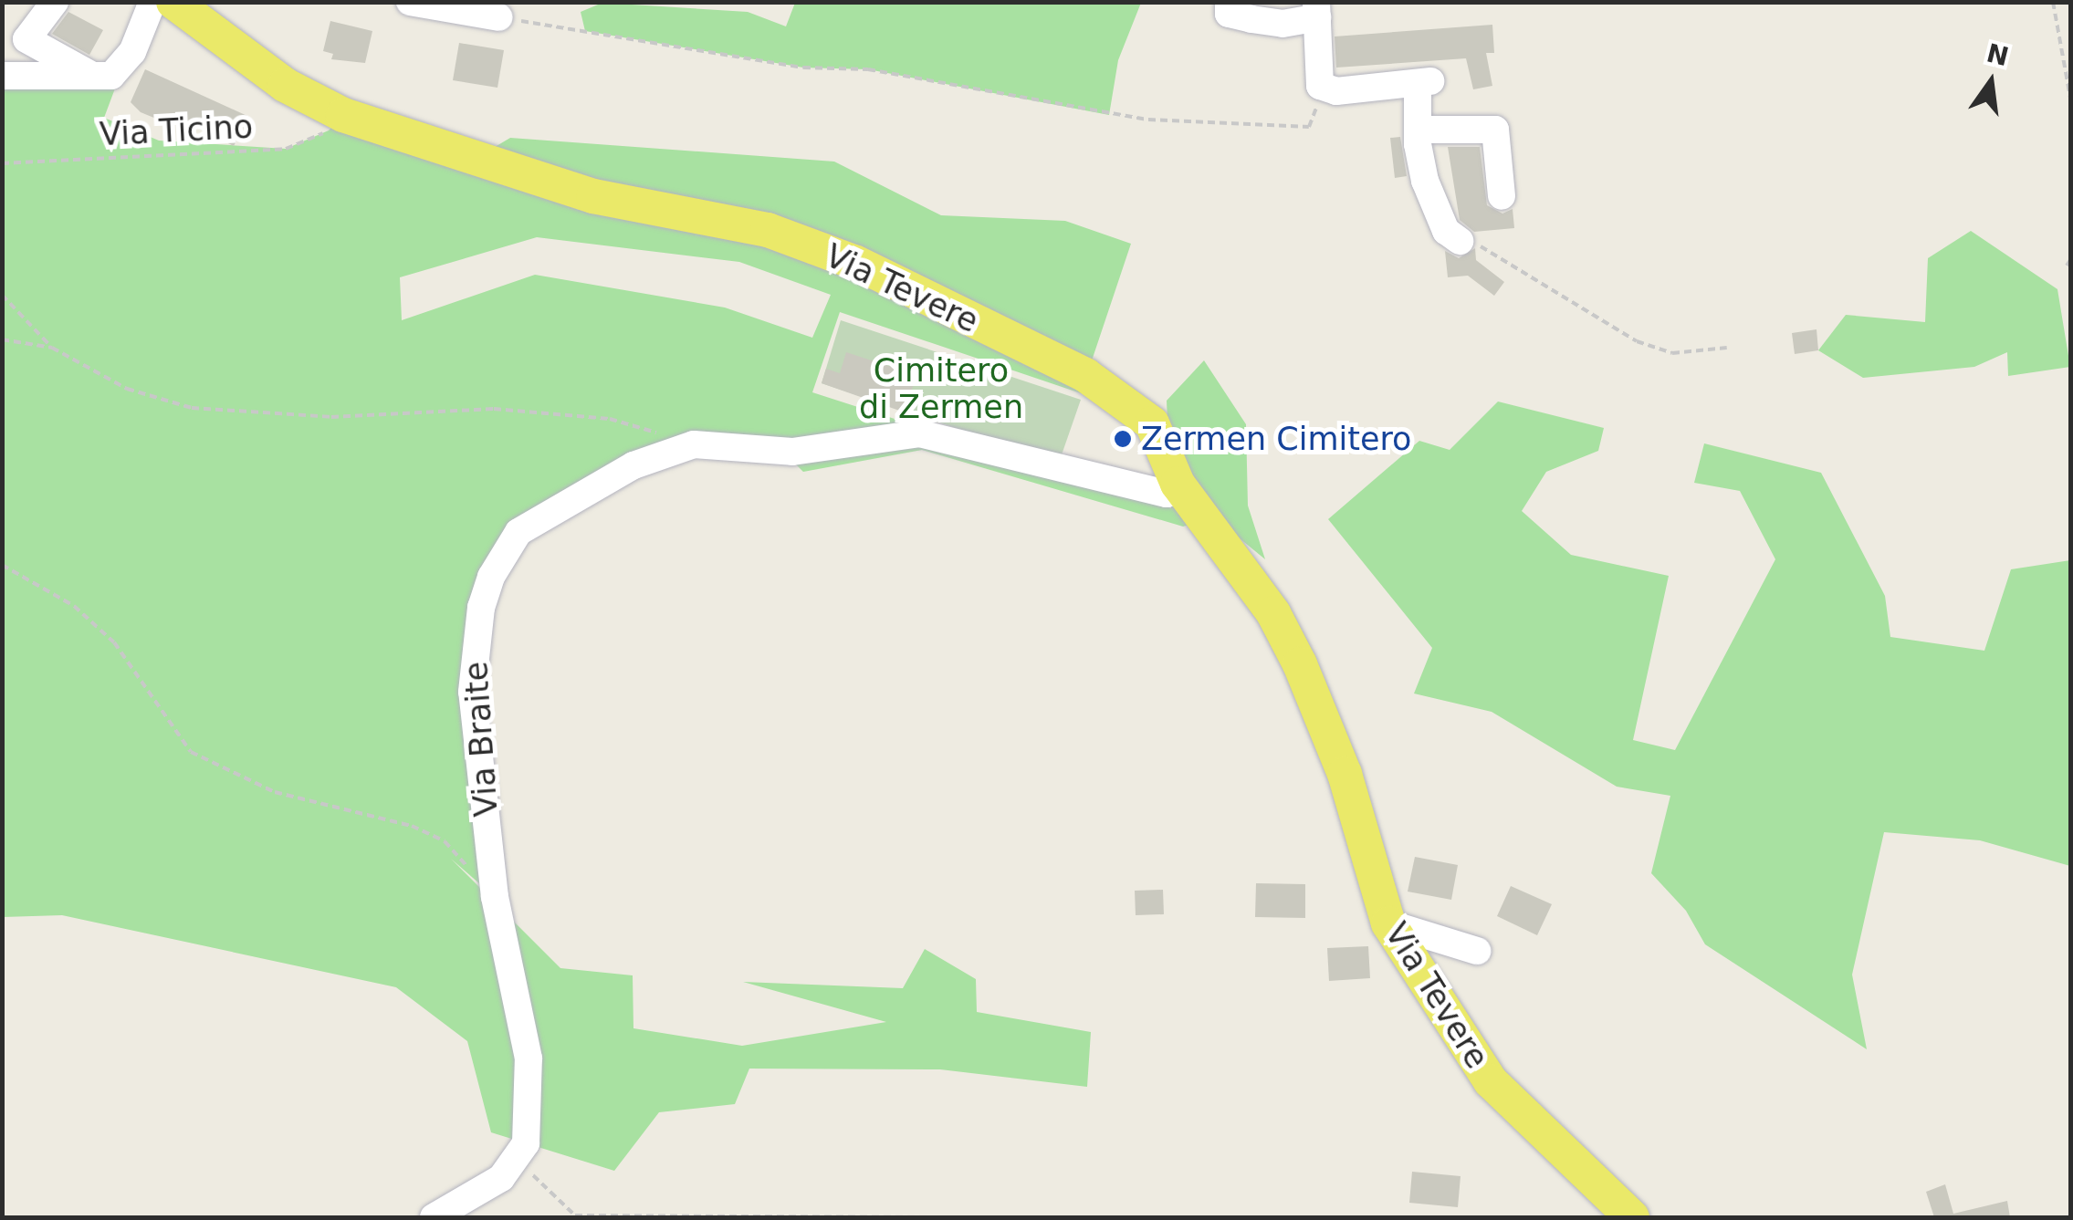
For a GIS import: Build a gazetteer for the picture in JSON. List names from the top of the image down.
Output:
{
  "streets": {
    "main road": ["Via Tevere"],
    "street": ["Via Braite"],
    "path": ["Via Ticino"]
  },
  "crossings": [
    ["Via Ticino", "Via Tevere"],
    ["Via Tevere", "Via Braite"]
  ],
  "parks": ["Cimitero di Zermen"],
  "places": ["Zermen Cimitero"],
  "north": "top"
}
